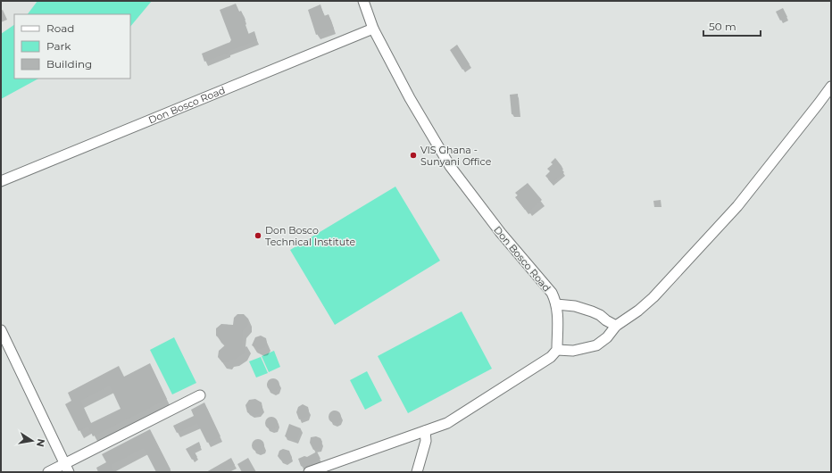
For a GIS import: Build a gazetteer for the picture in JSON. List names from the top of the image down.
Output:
{
  "streets": {
    "street": ["Don Bosco Road"]
  },
  "places": ["VIS Ghana - Sunyani Office", "Don Bosco Technical Institute"],
  "legend": ["Road", "Park", "Building"],
  "scale_bar": "50 m",
  "north": "right"
}
